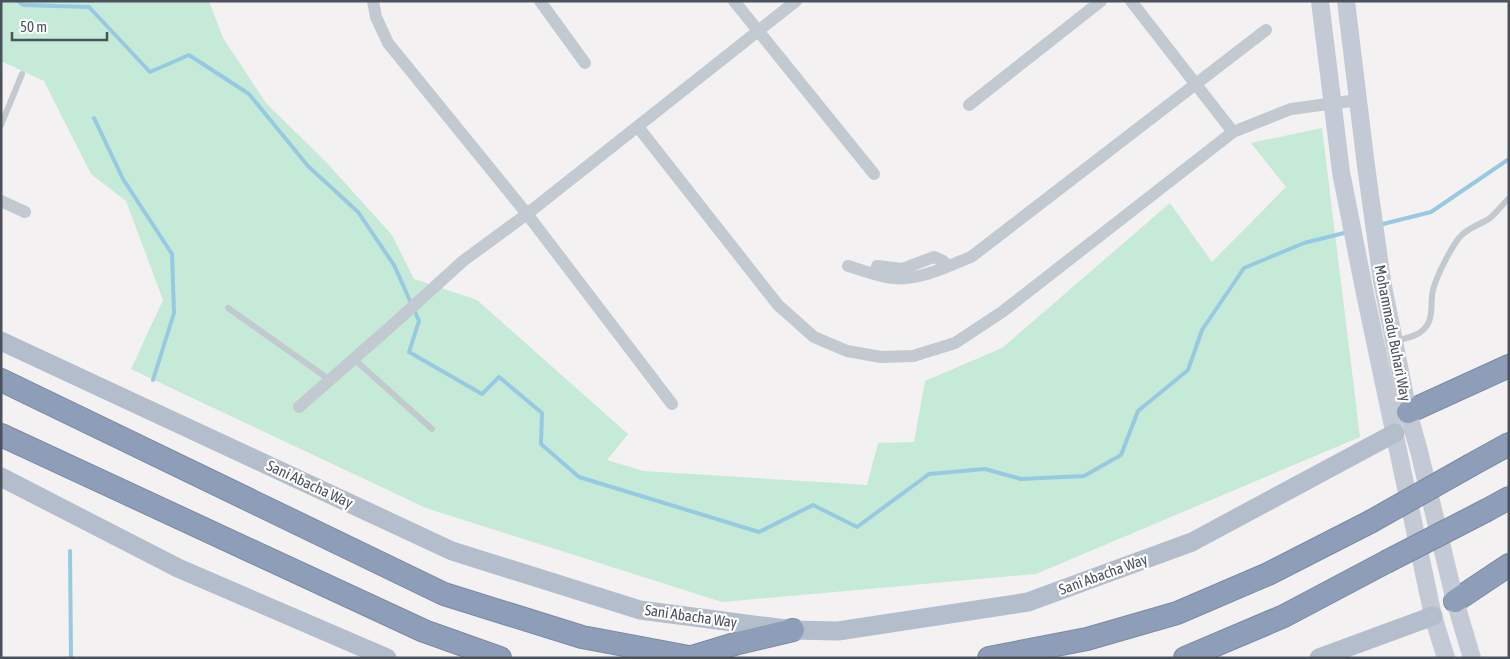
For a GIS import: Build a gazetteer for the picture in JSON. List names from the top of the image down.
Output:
{
  "streets": {
    "main road": ["Mohammadu Buhari Way", "Sani Abacha Way"]
  },
  "crossings": [
    ["Mohammadu Buhari Way", "Sani Abacha Way"]
  ],
  "scale_bar": "50 m"
}
